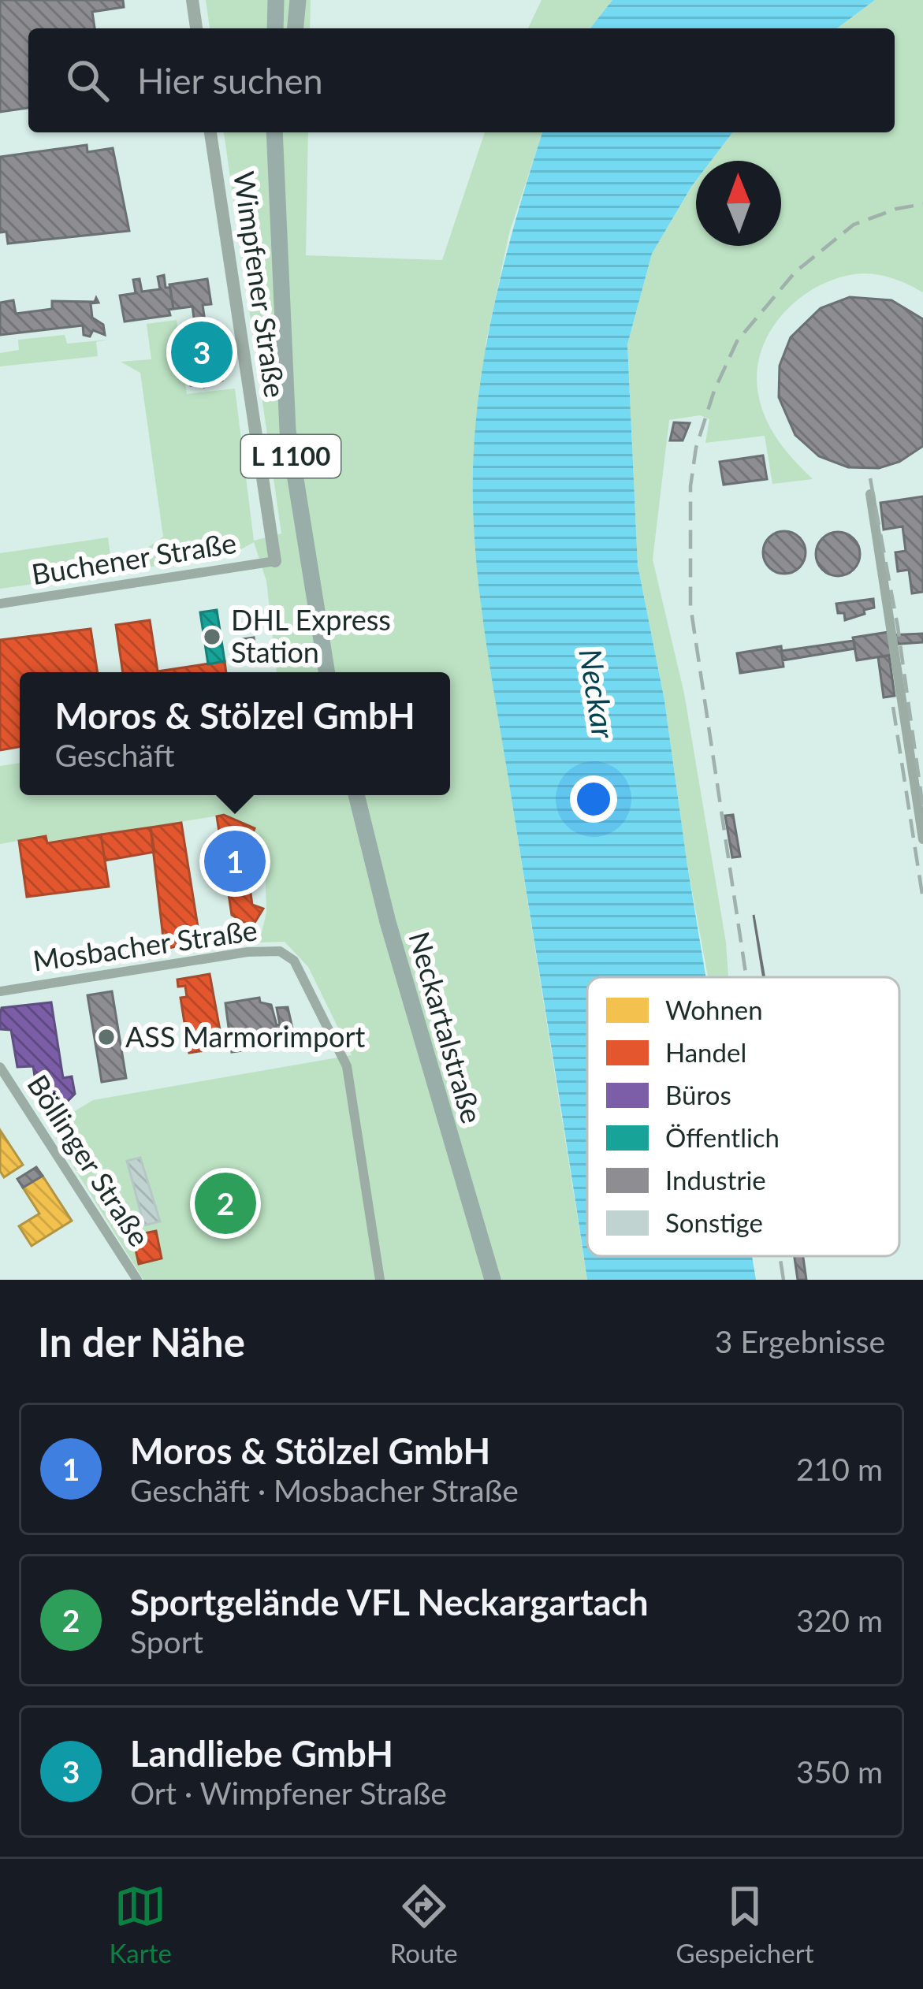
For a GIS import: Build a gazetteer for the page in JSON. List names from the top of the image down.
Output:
{
  "streets": {
    "main road": ["L 1100", "Neckartalstraße"],
    "street": [
      "Wimpfener Straße",
      "Buchener Straße",
      "Mosbacher Straße",
      "Böllinger Straße"
    ]
  },
  "crossings": [
    ["Wimpfener Straße", "Buchener Straße"]
  ],
  "water": ["Neckar"],
  "places": ["DHL Express Station", "ASS Marmorimport"],
  "legend": [
    "Wohnen",
    "Handel",
    "Büros",
    "Öffentlich",
    "Industrie",
    "Sonstige"
  ],
  "north": "top",
  "page": {
    "search": "Hier suchen",
    "pins": ["3", "1", "2"],
    "popup": ["Moros & Stölzel GmbH", "Geschäft"],
    "heading": ["In der Nähe", "3 Ergebnisse"],
    "list": [
      {
        "mark": "1",
        "name": "Moros & Stölzel GmbH",
        "note": "Geschäft · Mosbacher Straße",
        "value": "210 m"
      },
      {
        "mark": "2",
        "name": "Sportgelände VFL Neckargartach",
        "note": "Sport",
        "value": "320 m"
      },
      {
        "mark": "3",
        "name": "Landliebe GmbH",
        "note": "Ort · Wimpfener Straße",
        "value": "350 m"
      }
    ],
    "nav": ["Karte", "Route", "Gespeichert"]
  }
}
